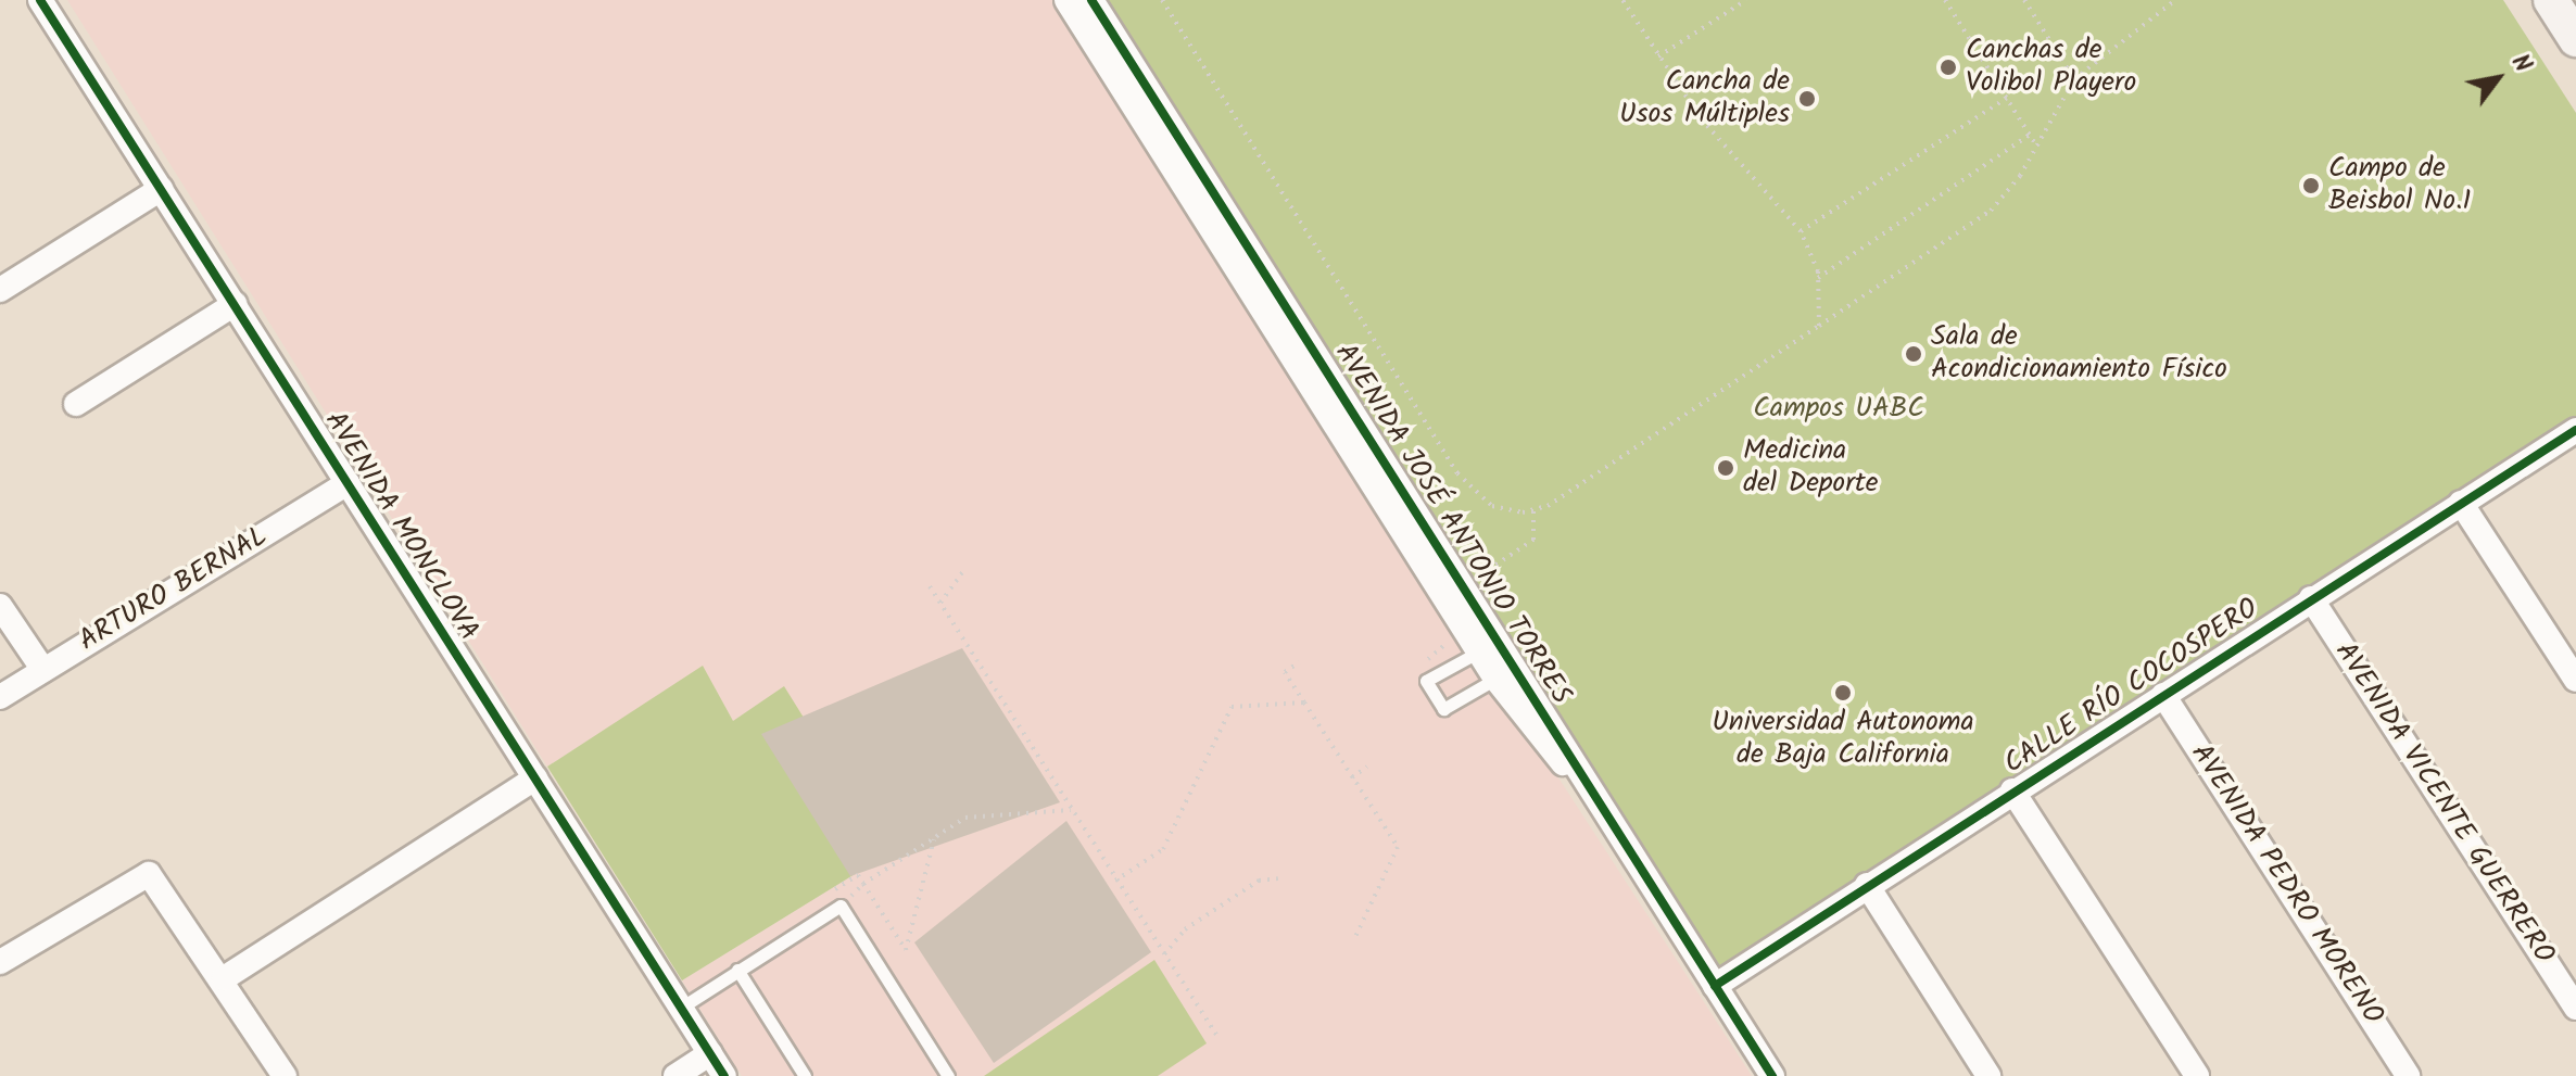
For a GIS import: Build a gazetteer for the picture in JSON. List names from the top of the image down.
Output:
{
  "streets": {
    "street": [
      "AVENIDA JOSÉ ANTONIO TORRES",
      "AVENIDA MONCLOVA",
      "ARTURO BERNAL",
      "CALLE RÍO COCOSPERO",
      "AVENIDA VICENTE GUERRERO",
      "AVENIDA PEDRO MORENO"
    ]
  },
  "crossings": [
    ["AVENIDA JOSÉ ANTONIO TORRES", "CALLE RÍO COCOSPERO"],
    ["AVENIDA MONCLOVA", "ARTURO BERNAL"],
    ["CALLE RÍO COCOSPERO", "AVENIDA VICENTE GUERRERO"],
    ["CALLE RÍO COCOSPERO", "AVENIDA PEDRO MORENO"]
  ],
  "parks": ["Campos UABC"],
  "places": [
    "Canchas de Volibol Playero",
    "Cancha de Usos Múltiples",
    "Campo de Beisbol No.1",
    "Sala de Acondicionamiento Físico",
    "Medicina del Deporte",
    "Universidad Autonoma de Baja California"
  ],
  "north": "top right"
}
